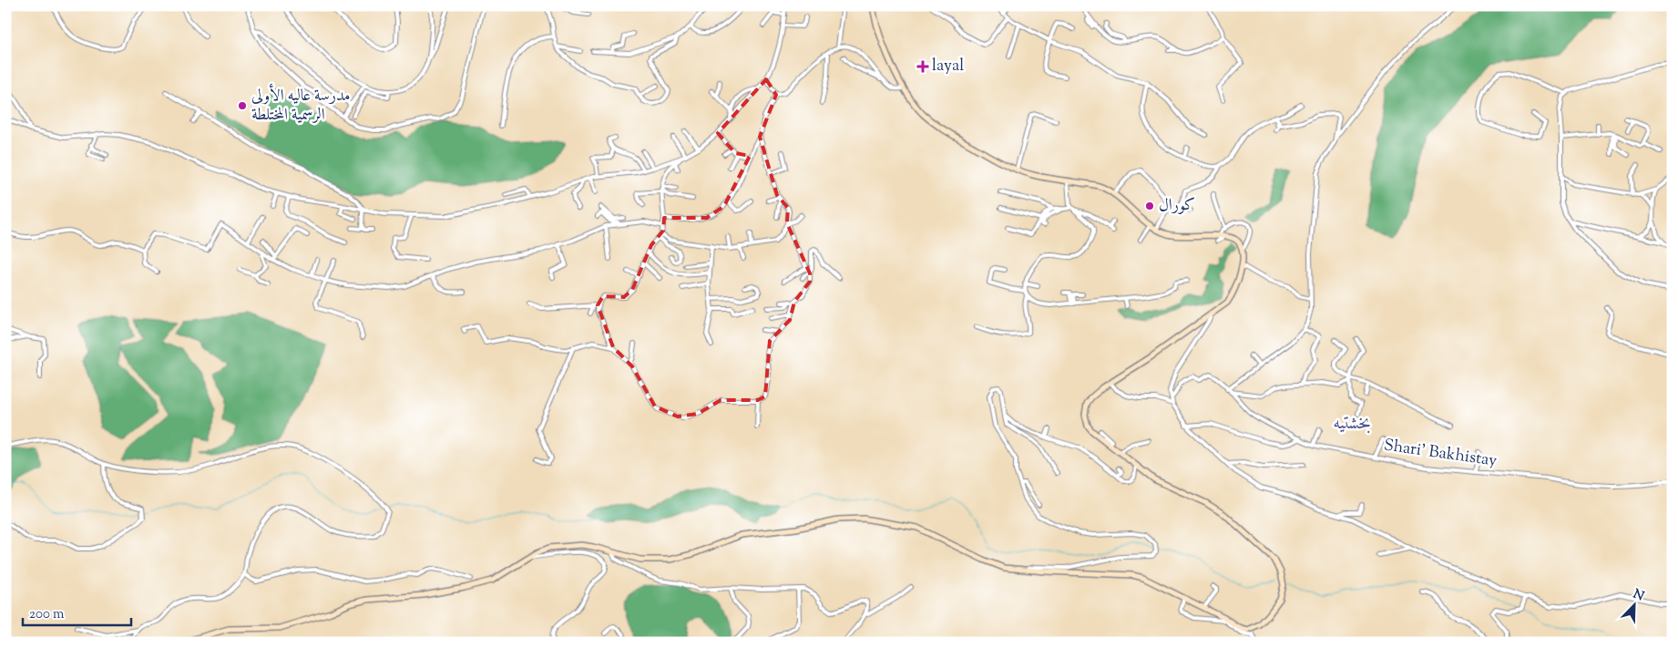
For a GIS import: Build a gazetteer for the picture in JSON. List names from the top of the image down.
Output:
{
  "streets": {
    "street": ["Shari' Bakhistay"]
  },
  "districts": ["بخشتيه"],
  "places": {
    "health": ["layal"],
    "other": ["مدرسة عاليه الأولى الرسمية المختلطة", "كورال"]
  },
  "scale_bar": "200 m",
  "north": "top right"
}
